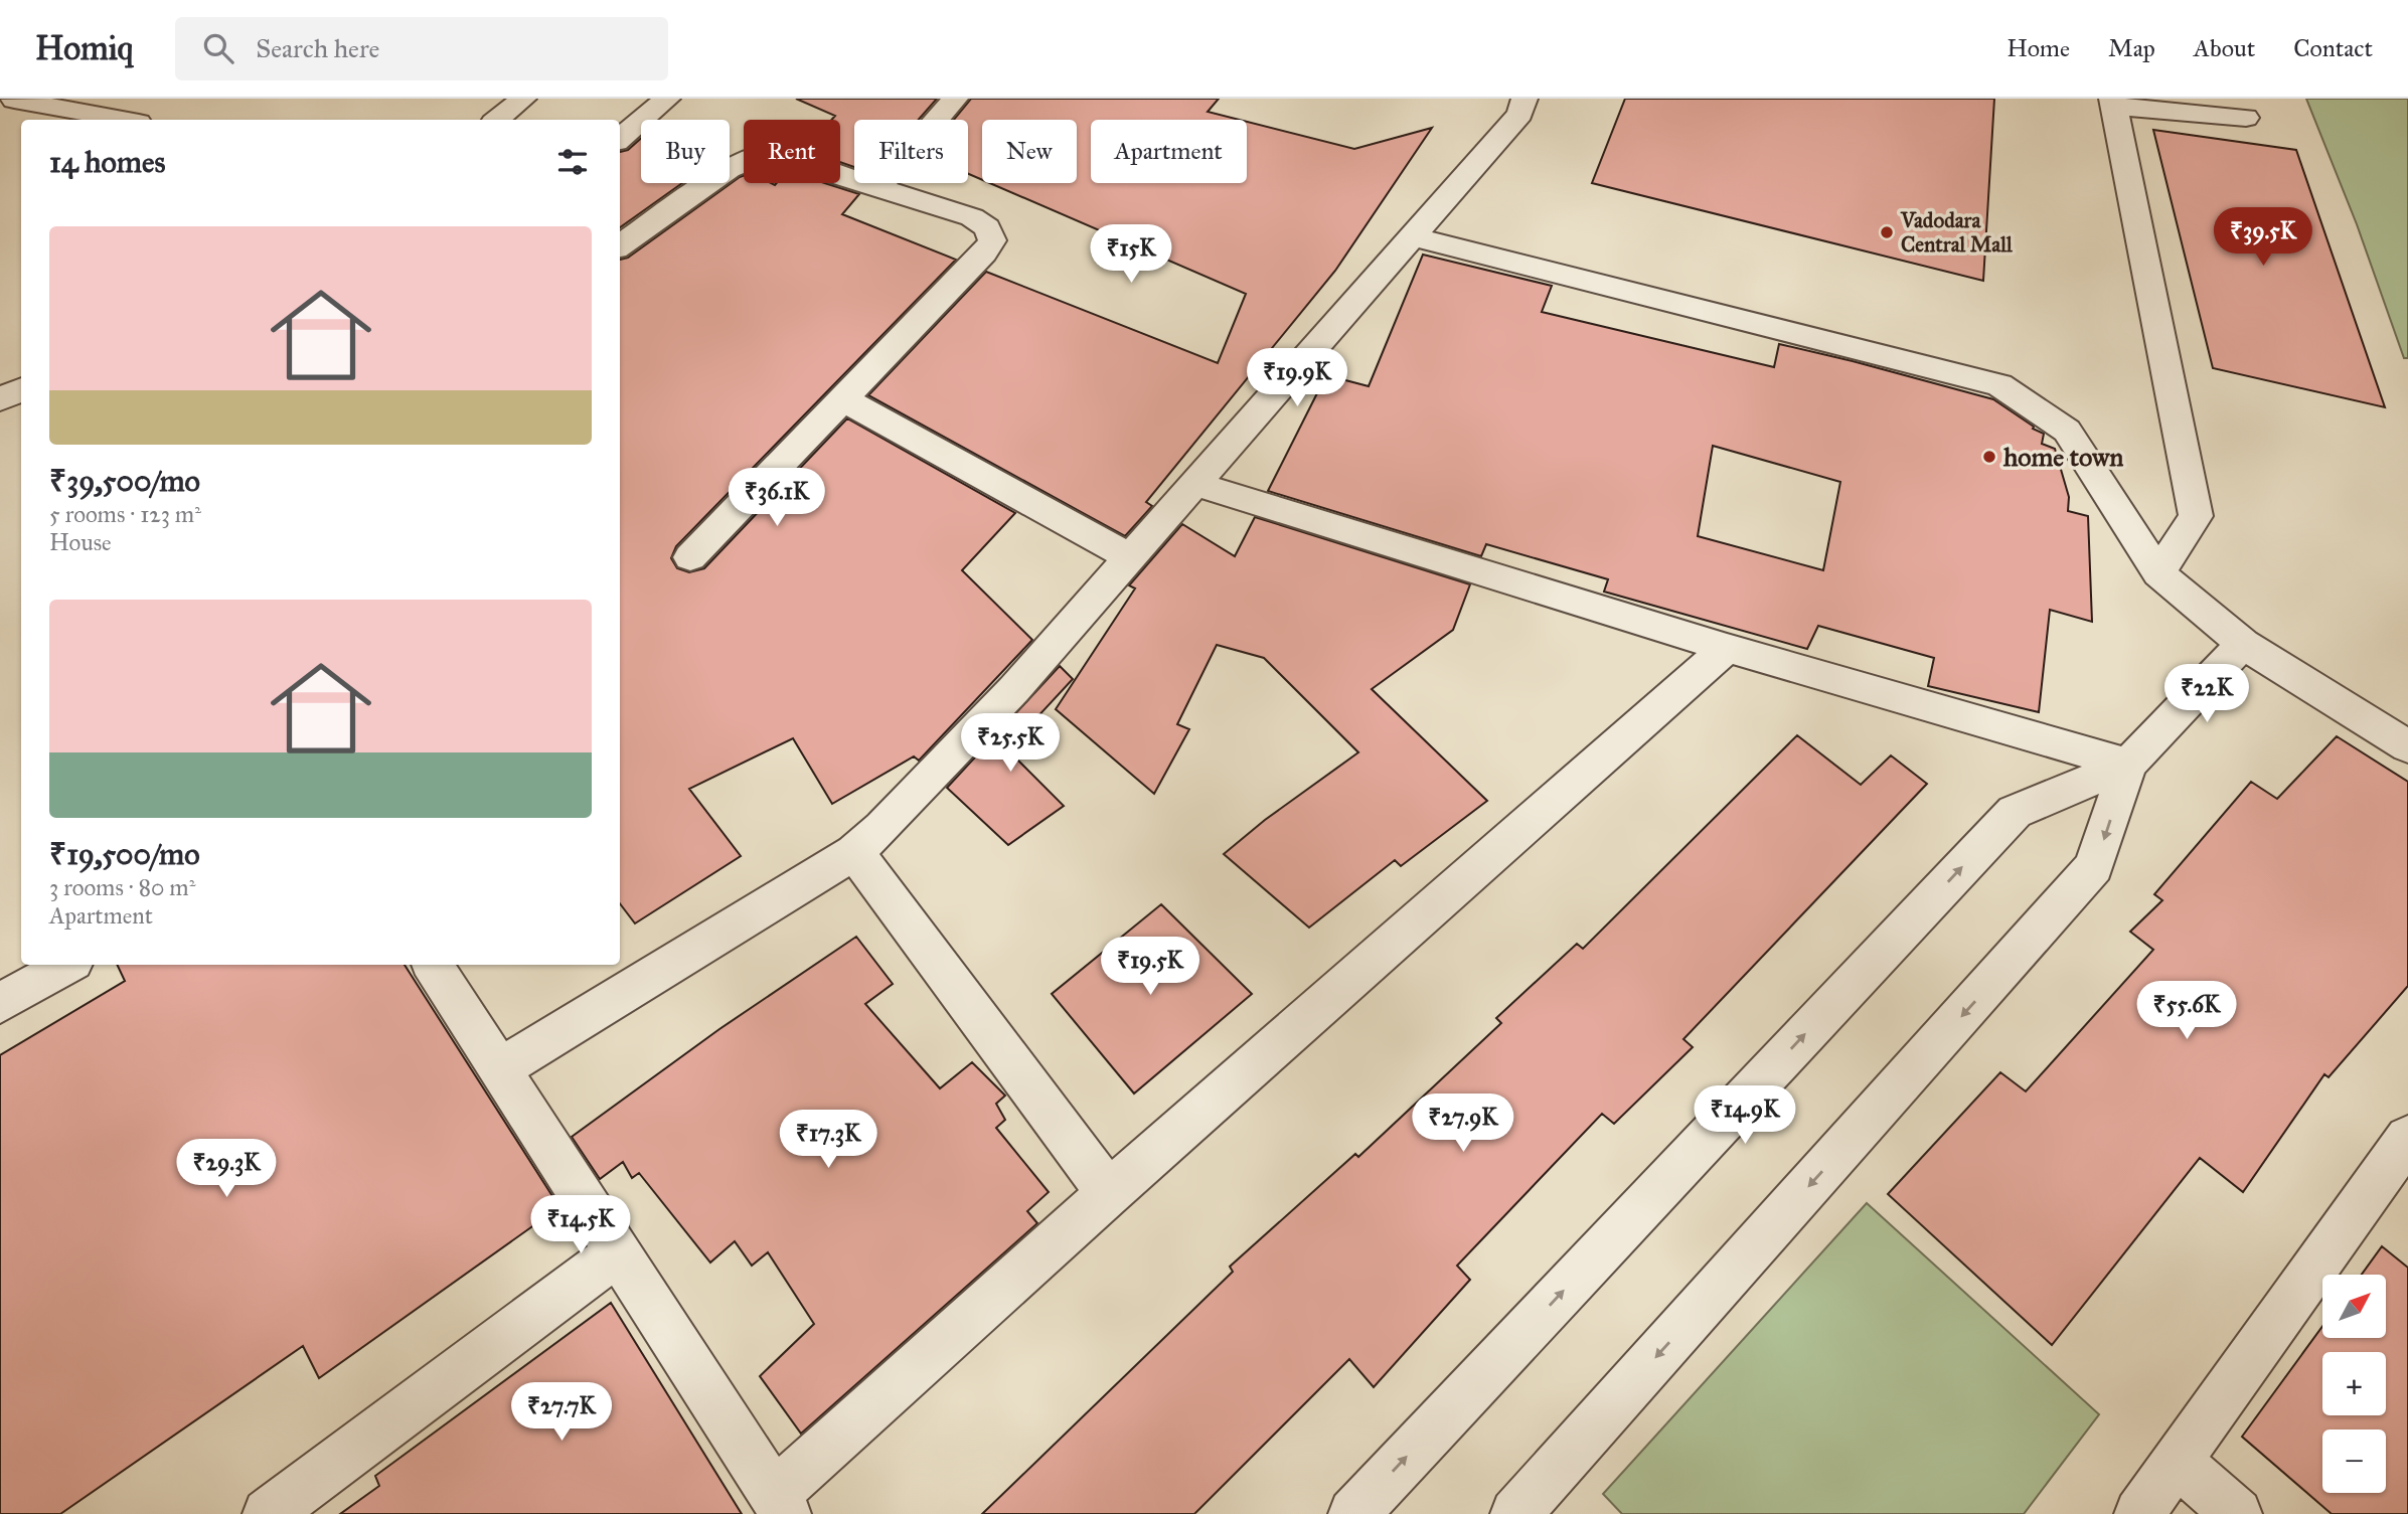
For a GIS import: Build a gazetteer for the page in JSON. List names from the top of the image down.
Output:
{
  "places": ["Vadodara Central Mall", "home town"],
  "north": "top right",
  "page": {
    "header": "Homiq",
    "search": "Search here",
    "nav": [
      "Home",
      "Map",
      "About",
      "Contact"
    ],
    "chip": [
      "Buy",
      "Rent",
      "Filters",
      "New",
      "Apartment"
    ],
    "heading": "14 homes",
    "list": [
      {
        "name": "₹39,500/mo",
        "note": "5 rooms · 123 m² · House"
      },
      {
        "name": "₹19,500/mo",
        "note": "3 rooms · 80 m² · Apartment"
      }
    ],
    "price": [
      "₹39.5K",
      "₹15K",
      "₹19.9K",
      "₹36.1K",
      "₹22K",
      "₹25.5K",
      "₹19.5K",
      "₹55.6K",
      "₹14.9K",
      "₹27.9K",
      "₹17.3K",
      "₹29.3K",
      "₹14.5K",
      "₹27.7K"
    ],
    "map_buttons": ["+", "−"]
  }
}
